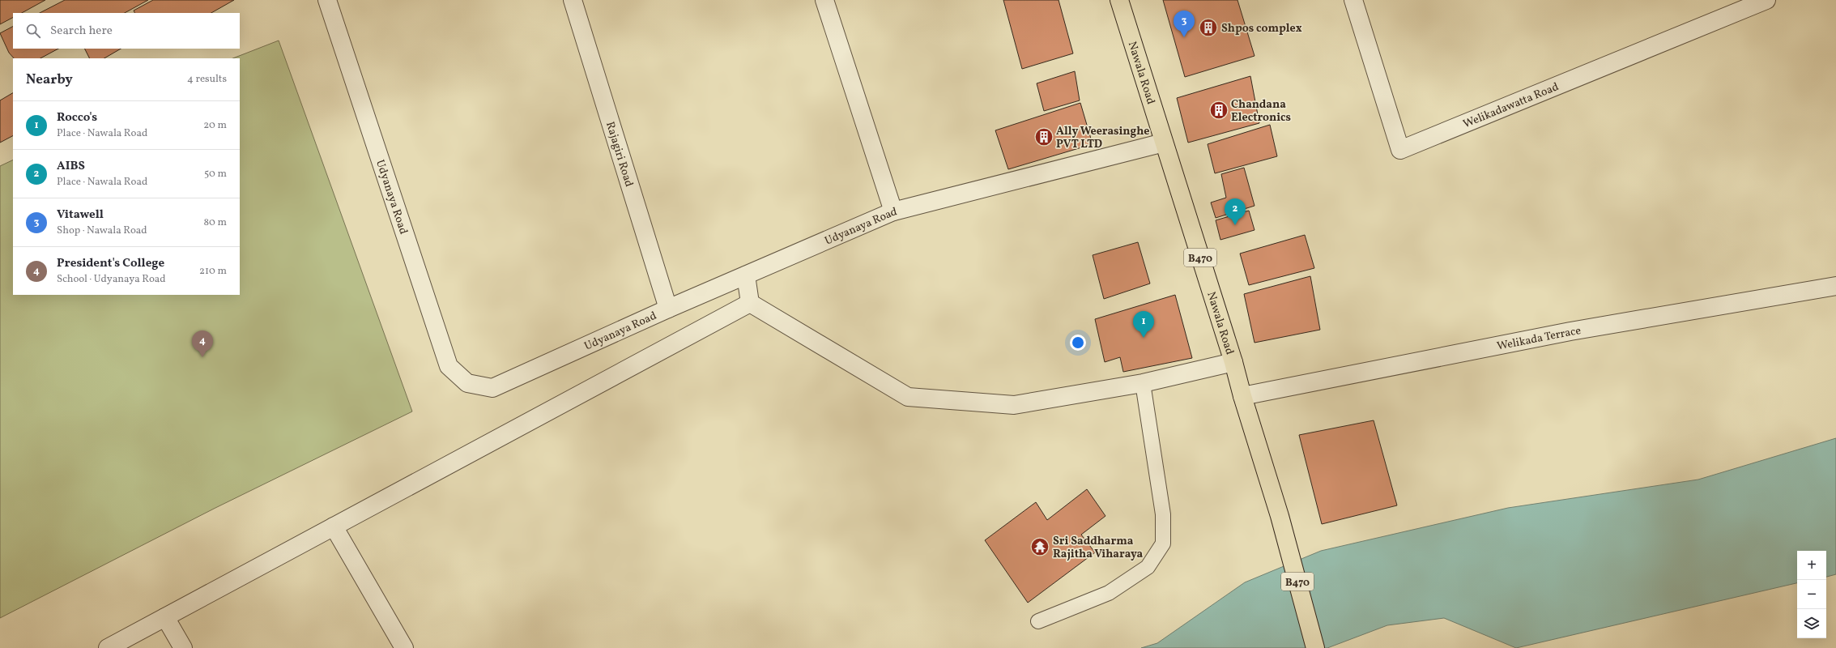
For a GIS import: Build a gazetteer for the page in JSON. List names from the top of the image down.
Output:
{
  "streets": {
    "main road": ["Nawala Road", "B470"],
    "street": [
      "Welikadawatta Road",
      "Rajagiri Road",
      "Udyanaya Road",
      "Welikada Terrace"
    ]
  },
  "crossings": [
    ["Nawala Road", "Udyanaya Road"],
    ["Nawala Road", "Welikada Terrace"],
    ["Rajagiri Road", "Udyanaya Road"]
  ],
  "places": {
    "building": ["Shpos complex", "Chandana Electronics", "Ally Weerasinghe PVT LTD"],
    "temple": ["Sri Saddharma Rajitha Viharaya"]
  },
  "page": {
    "pins": [
      "3",
      "2",
      "1",
      "4"
    ],
    "search": "Search here",
    "heading": ["Nearby", "4 results"],
    "list": [
      {
        "mark": "1",
        "name": "Rocco's",
        "note": "Place · Nawala Road",
        "value": "20 m"
      },
      {
        "mark": "2",
        "name": "AIBS",
        "note": "Place · Nawala Road",
        "value": "50 m"
      },
      {
        "mark": "3",
        "name": "Vitawell",
        "note": "Shop · Nawala Road",
        "value": "80 m"
      },
      {
        "mark": "4",
        "name": "President's College",
        "note": "School · Udyanaya Road",
        "value": "210 m"
      }
    ],
    "map_buttons": ["+", "−"]
  }
}
